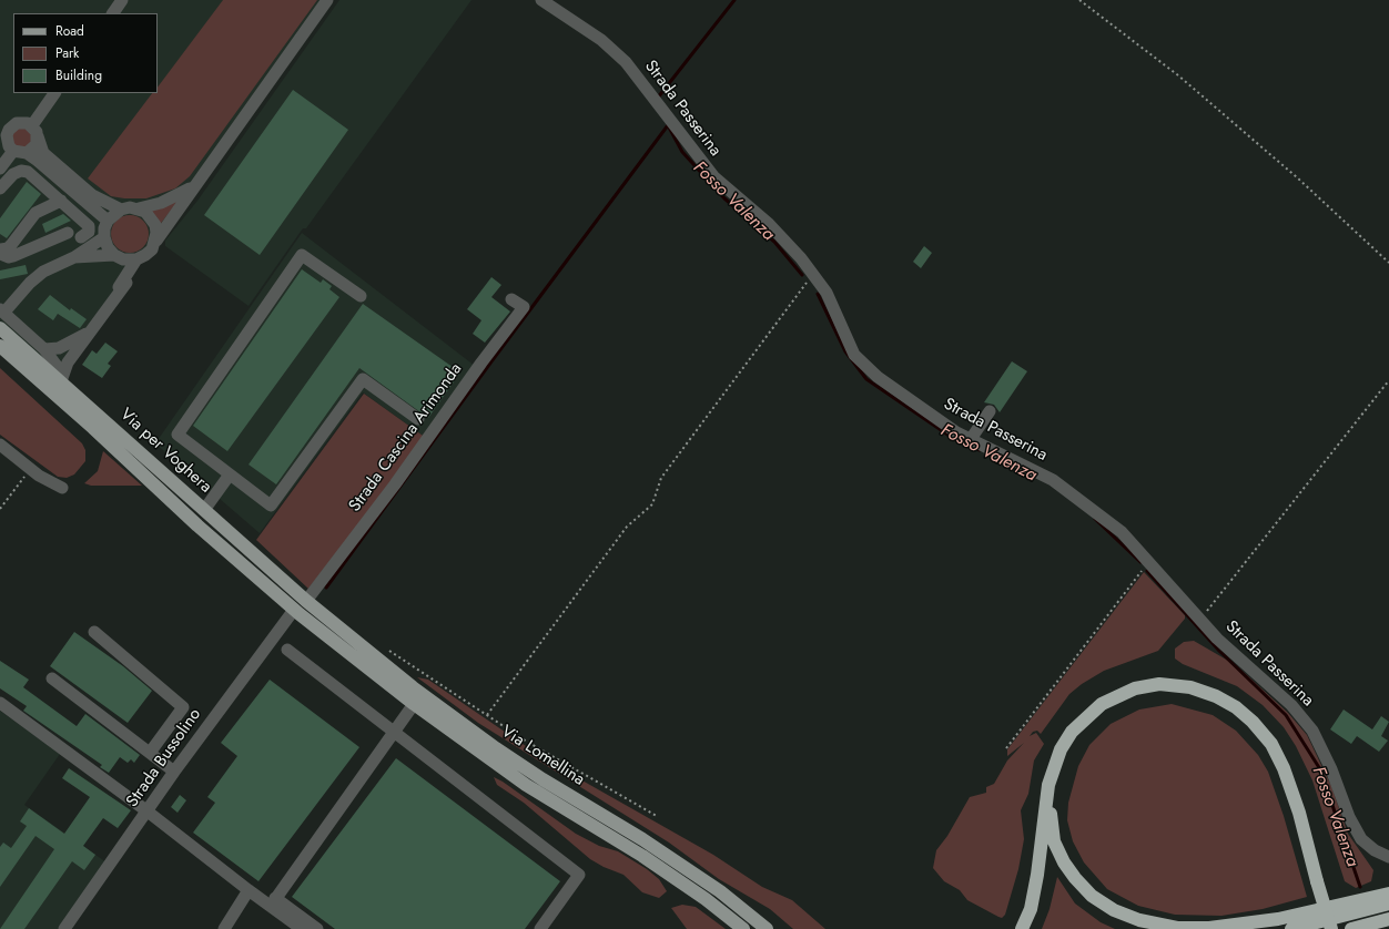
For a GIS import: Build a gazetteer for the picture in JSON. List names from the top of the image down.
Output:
{
  "streets": {
    "main road": ["Via per Voghera", "Via Lomellina"],
    "street": ["Strada Passerina", "Strada Cascina Arimonda", "Strada Bussolino"]
  },
  "crossings": [
    ["Strada Cascina Arimonda", "Via per Voghera"],
    ["Strada Cascina Arimonda", "Via Lomellina"],
    ["Via per Voghera", "Via Lomellina"],
    ["Via per Voghera", "Strada Bussolino"],
    ["Via Lomellina", "Strada Bussolino"]
  ],
  "water": ["Fosso Valenza"],
  "legend": ["Road", "Park", "Building"]
}
